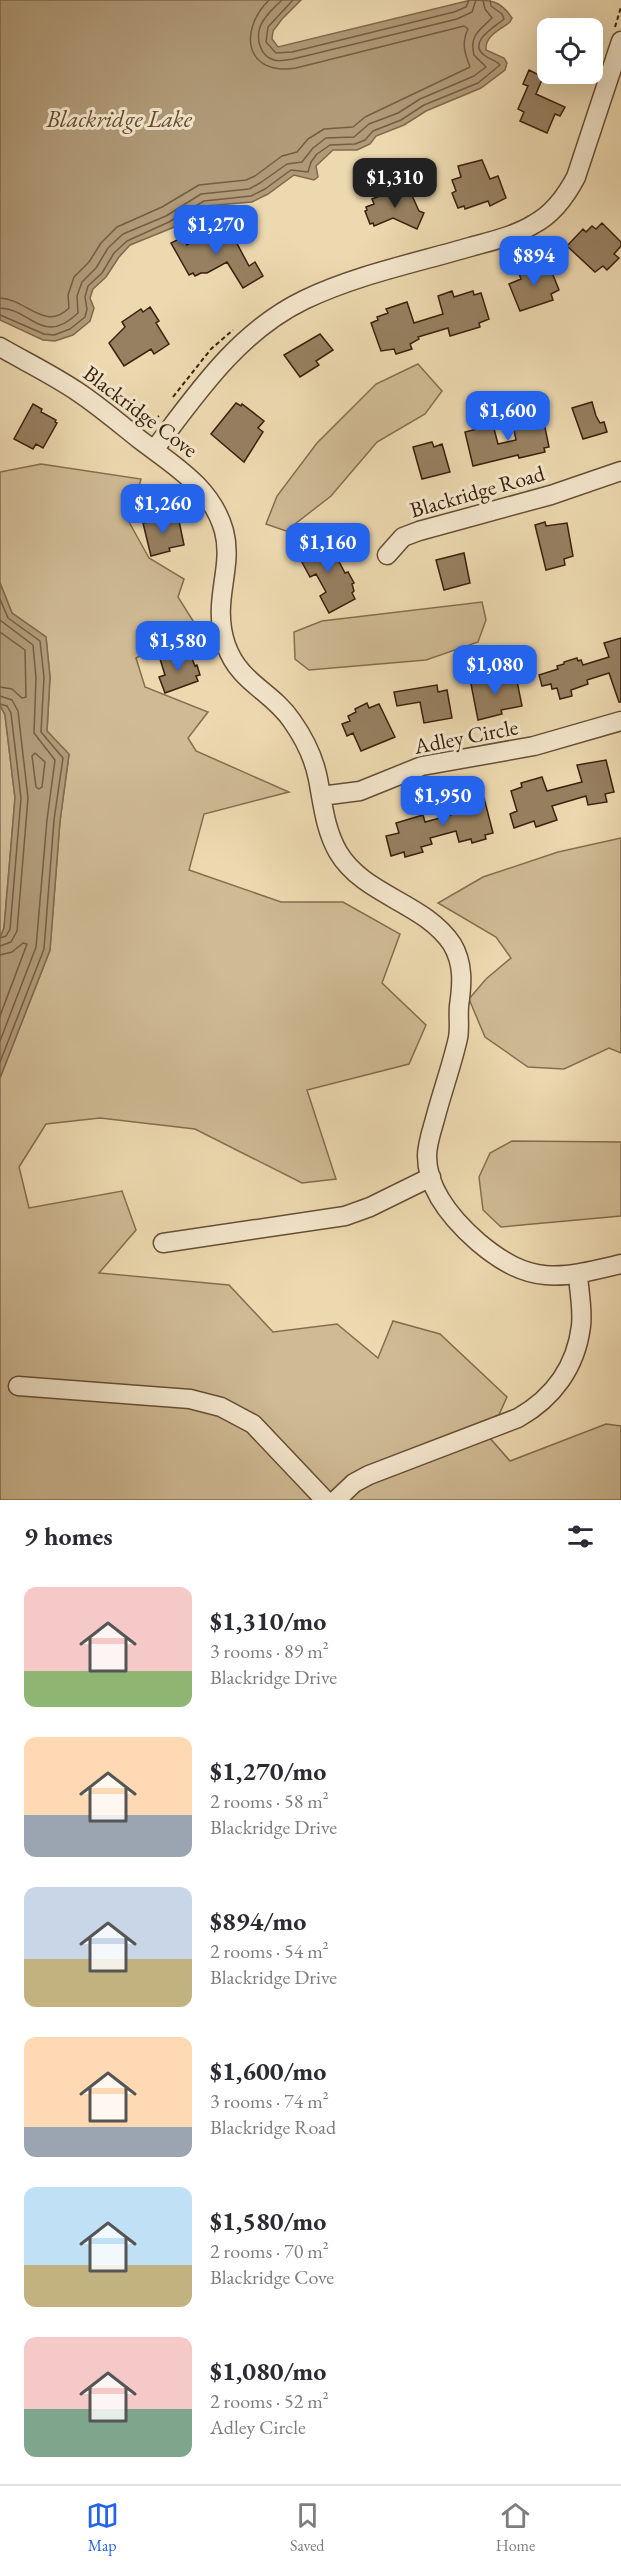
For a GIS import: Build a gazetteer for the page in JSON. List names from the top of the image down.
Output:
{
  "streets": {
    "street": ["Blackridge Cove", "Blackridge Road", "Adley Circle"]
  },
  "crossings": [
    ["Blackridge Cove", "Adley Circle"]
  ],
  "water": ["Blackridge Lake"],
  "page": {
    "price": [
      "$1,310",
      "$1,270",
      "$894",
      "$1,600",
      "$1,260",
      "$1,160",
      "$1,580",
      "$1,080",
      "$1,950"
    ],
    "heading": "9 homes",
    "list": [
      {
        "name": "$1,310/mo",
        "note": "3 rooms · 89 m² · Blackridge Drive"
      },
      {
        "name": "$1,270/mo",
        "note": "2 rooms · 58 m² · Blackridge Drive"
      },
      {
        "name": "$894/mo",
        "note": "2 rooms · 54 m² · Blackridge Drive"
      },
      {
        "name": "$1,600/mo",
        "note": "3 rooms · 74 m² · Blackridge Road"
      },
      {
        "name": "$1,580/mo",
        "note": "2 rooms · 70 m² · Blackridge Cove"
      },
      {
        "name": "$1,080/mo",
        "note": "2 rooms · 52 m² · Adley Circle"
      }
    ],
    "tabs": ["Map", "Saved", "Home"]
  }
}
